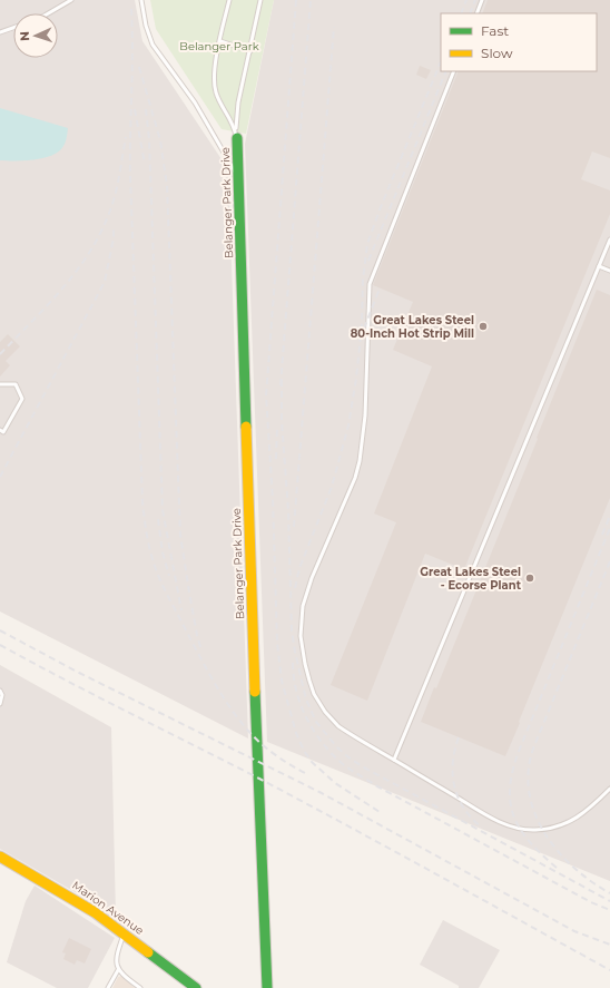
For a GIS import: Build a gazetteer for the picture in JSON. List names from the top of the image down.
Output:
{
  "streets": {
    "street": ["Belanger Park Drive", "Marion Avenue"]
  },
  "parks": ["Belanger Park"],
  "places": ["Great Lakes Steel 80-Inch Hot Strip Mill", "Great Lakes Steel - Ecorse Plant"],
  "legend": ["Fast", "Slow"],
  "north": "left"
}
